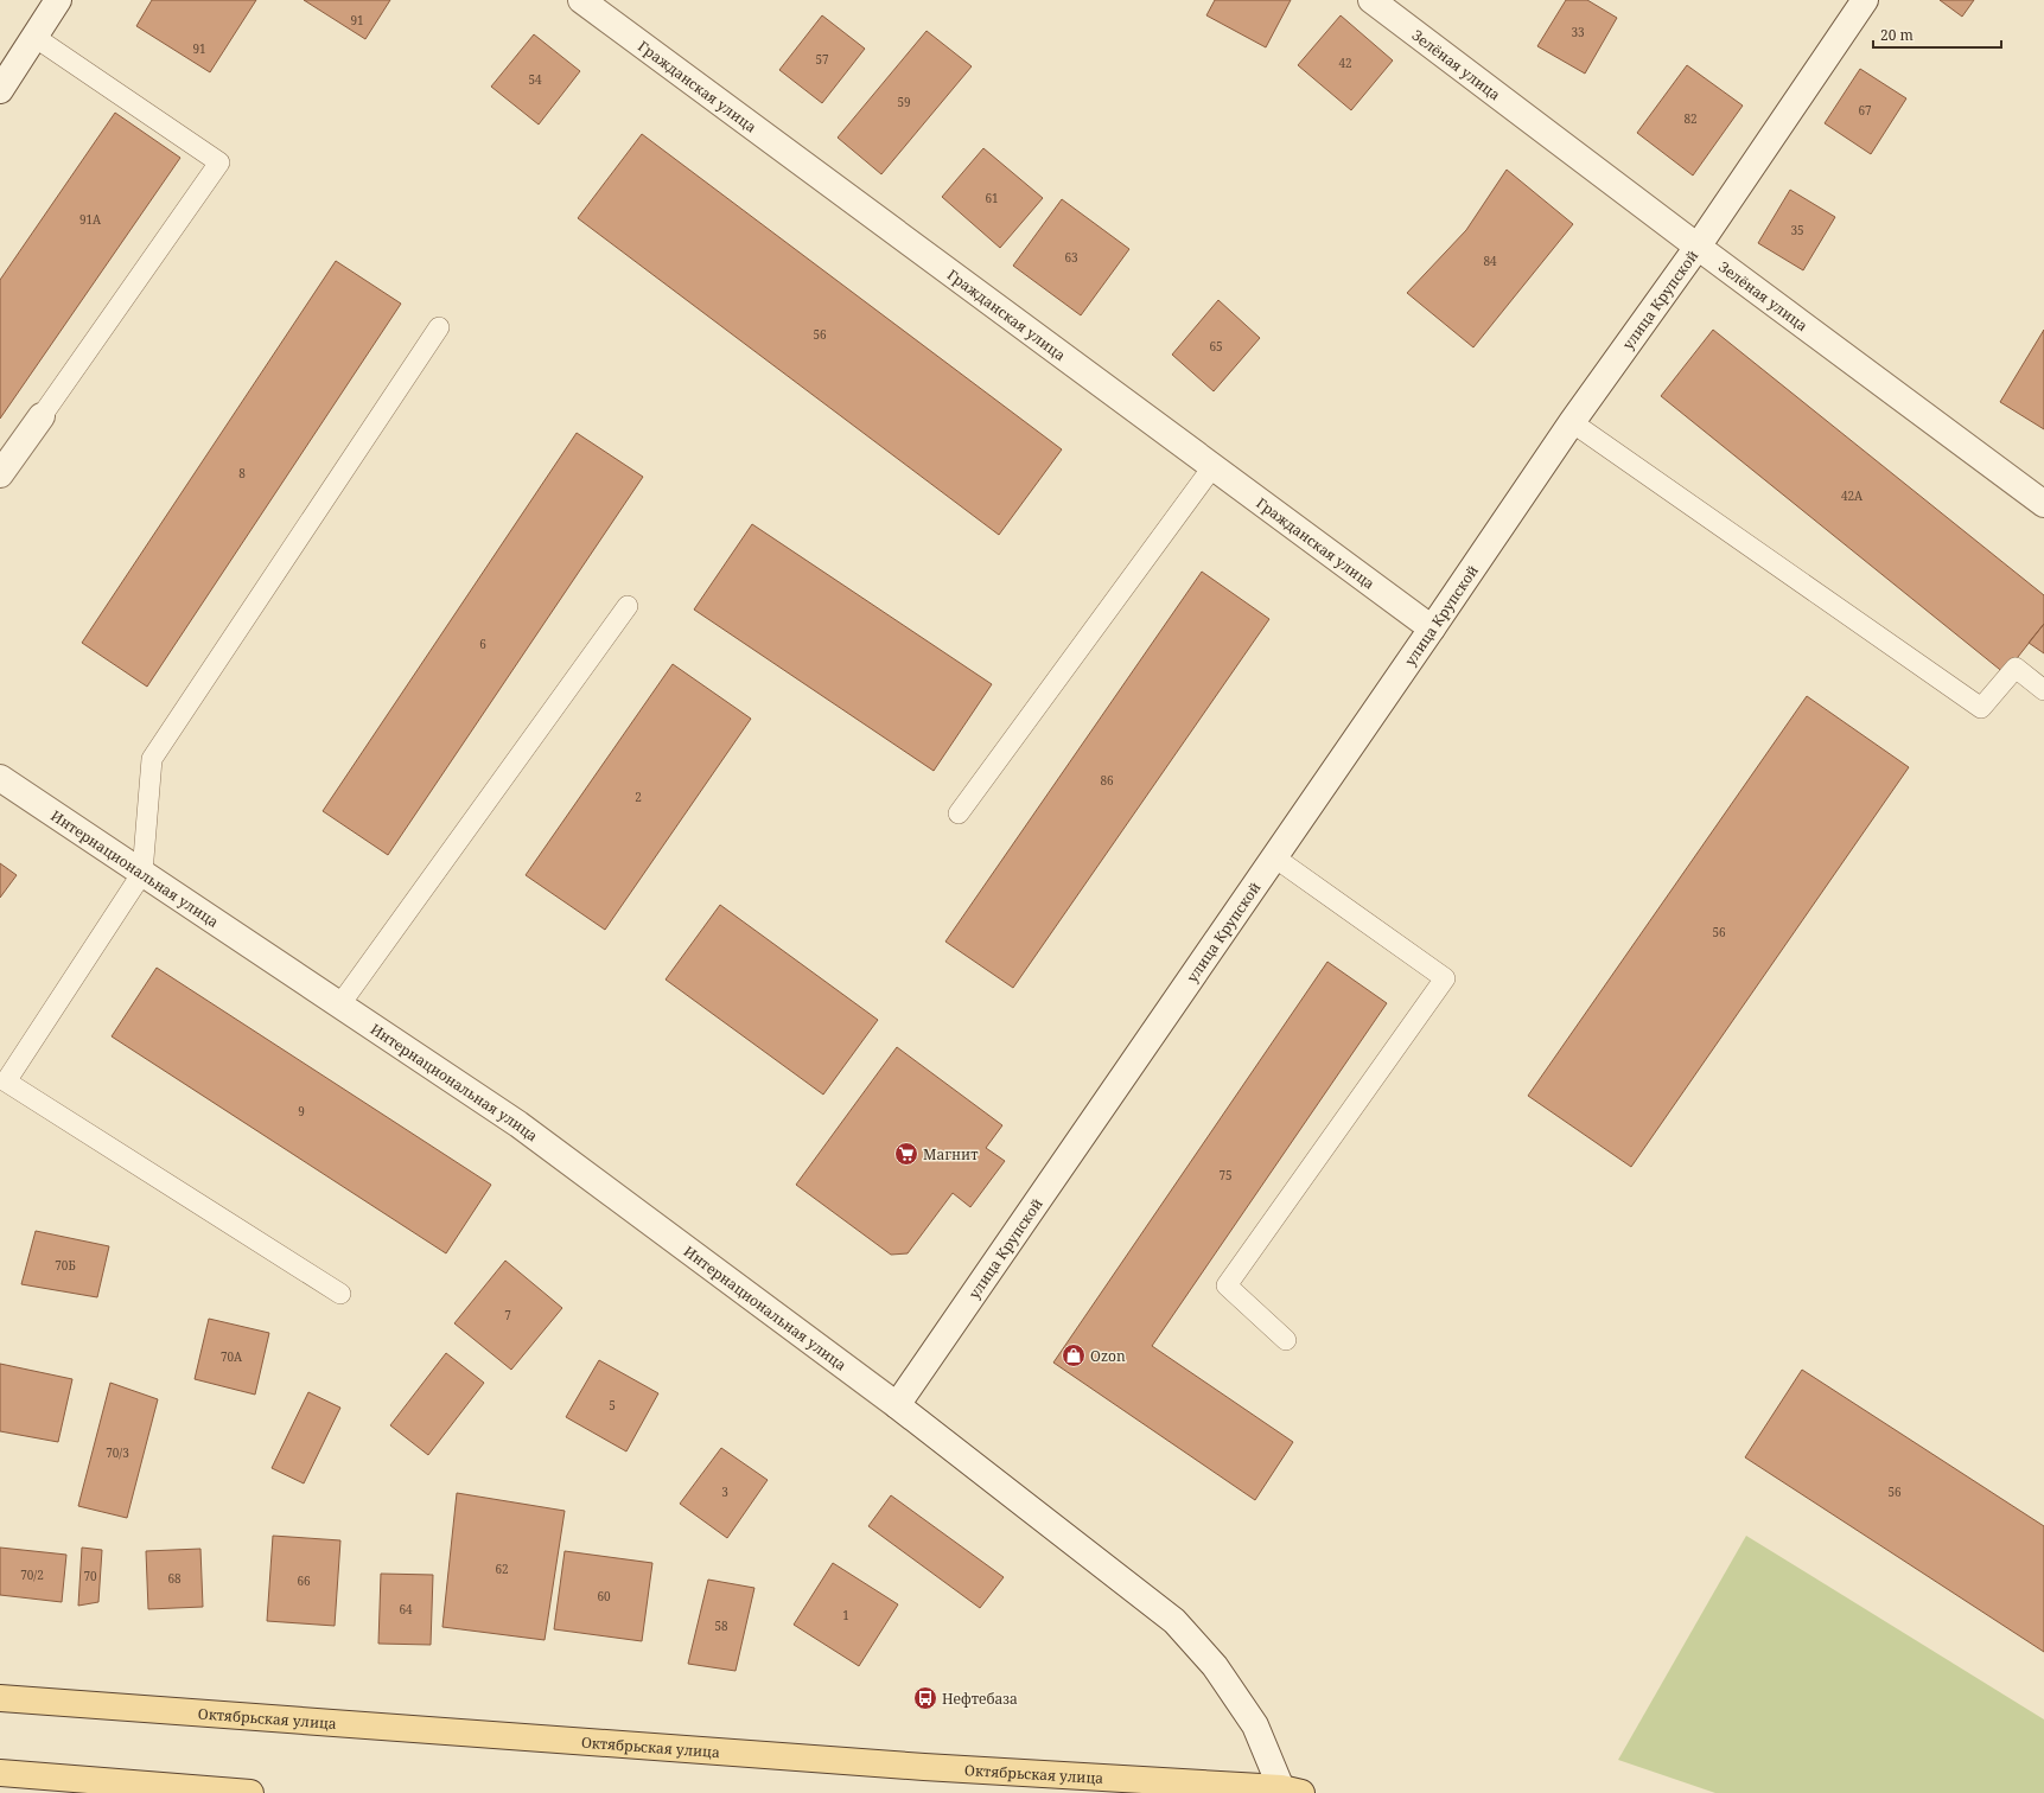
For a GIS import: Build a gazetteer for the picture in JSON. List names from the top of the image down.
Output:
{
  "streets": {
    "main road": ["Октябрьская улица"],
    "street": [
      "Зелёная улица",
      "Гражданская улица",
      "улица Крупской",
      "Интернациональная улица"
    ]
  },
  "crossings": [
    ["Зелёная улица", "улица Крупской"],
    ["Гражданская улица", "улица Крупской"],
    ["улица Крупской", "Интернациональная улица"]
  ],
  "places": {
    "supermarket": ["Магнит"],
    "shop": ["Ozon"],
    "bus stop": ["Нефтебаза"]
  },
  "house_numbers": [
    "91",
    "33",
    "91",
    "57",
    "42",
    "54",
    "59",
    "67",
    "82",
    "61",
    "91А",
    "35",
    "63",
    "84",
    "56",
    "65",
    "8",
    "42А",
    "6",
    "86",
    "2",
    "56",
    "9",
    "75",
    "70Б",
    "7",
    "70А",
    "5",
    "70/3",
    "3",
    "56",
    "62",
    "70/2",
    "70",
    "68",
    "66",
    "60",
    "64",
    "1",
    "58"
  ],
  "scale_bar": "20 m"
}
